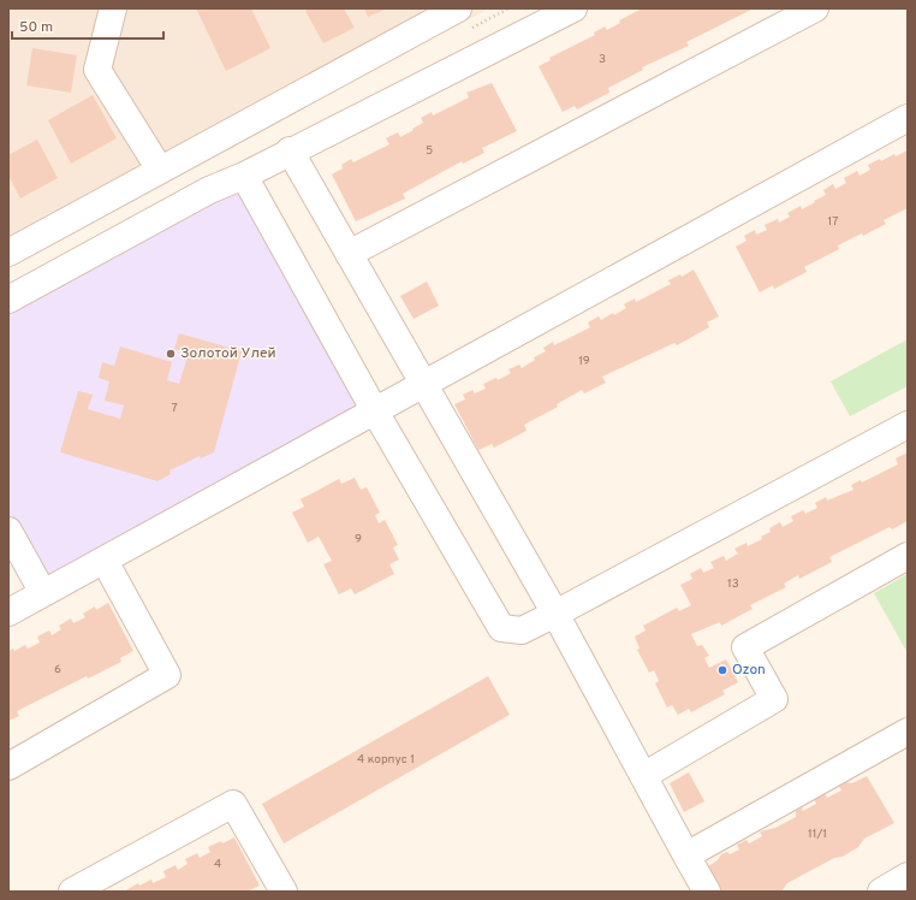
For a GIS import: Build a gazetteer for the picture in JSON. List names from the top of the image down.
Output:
{
  "places": ["Золотой Улей", "Ozon"],
  "house_numbers": [
    "3",
    "5",
    "17",
    "19",
    "7",
    "9",
    "13",
    "6",
    "4 корпус 1",
    "11/1",
    "4"
  ],
  "scale_bar": "50 m"
}
